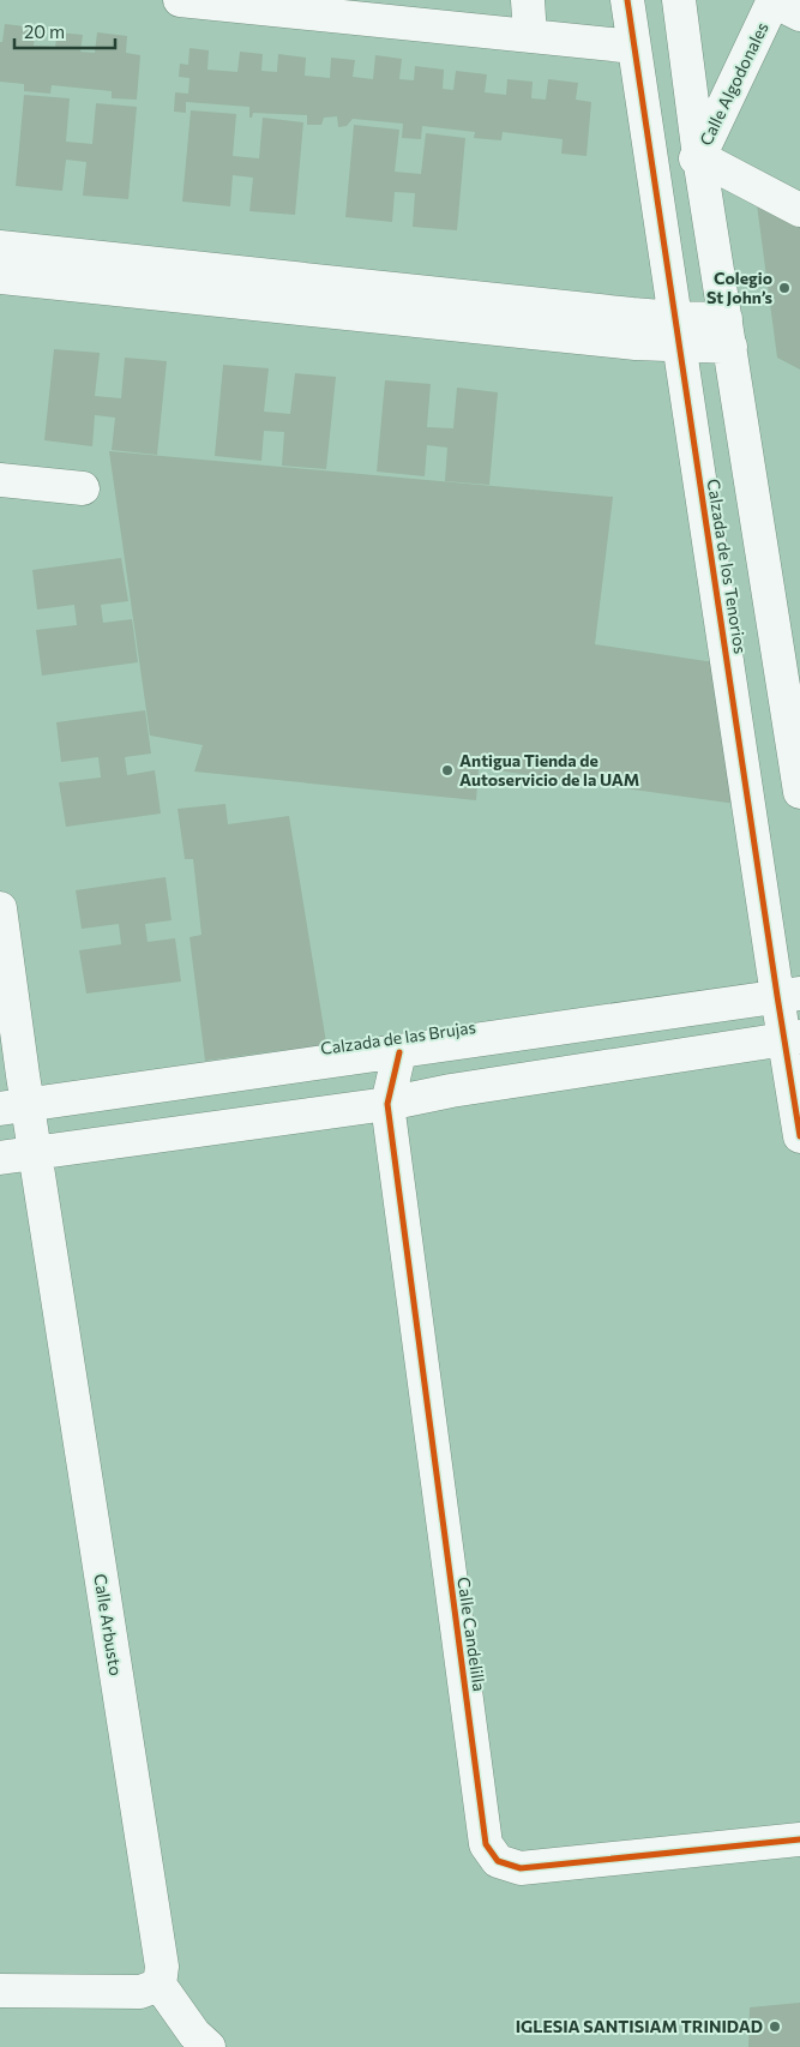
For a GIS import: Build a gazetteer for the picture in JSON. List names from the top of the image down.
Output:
{
  "streets": {
    "street": [
      "Calle Algodonales",
      "Calzada de los Tenorios",
      "Calzada de las Brujas",
      "Calle Arbusto",
      "Calle Candelilla"
    ]
  },
  "crossings": [
    ["Calle Algodonales", "Calzada de los Tenorios"],
    ["Calzada de los Tenorios", "Calzada de las Brujas"],
    ["Calzada de las Brujas", "Calle Arbusto"]
  ],
  "places": ["Colegio St John’s", "Antigua Tienda de Autoservicio de la UAM", "IGLESIA SANTISIAM TRINIDAD"],
  "scale_bar": "20 m"
}
